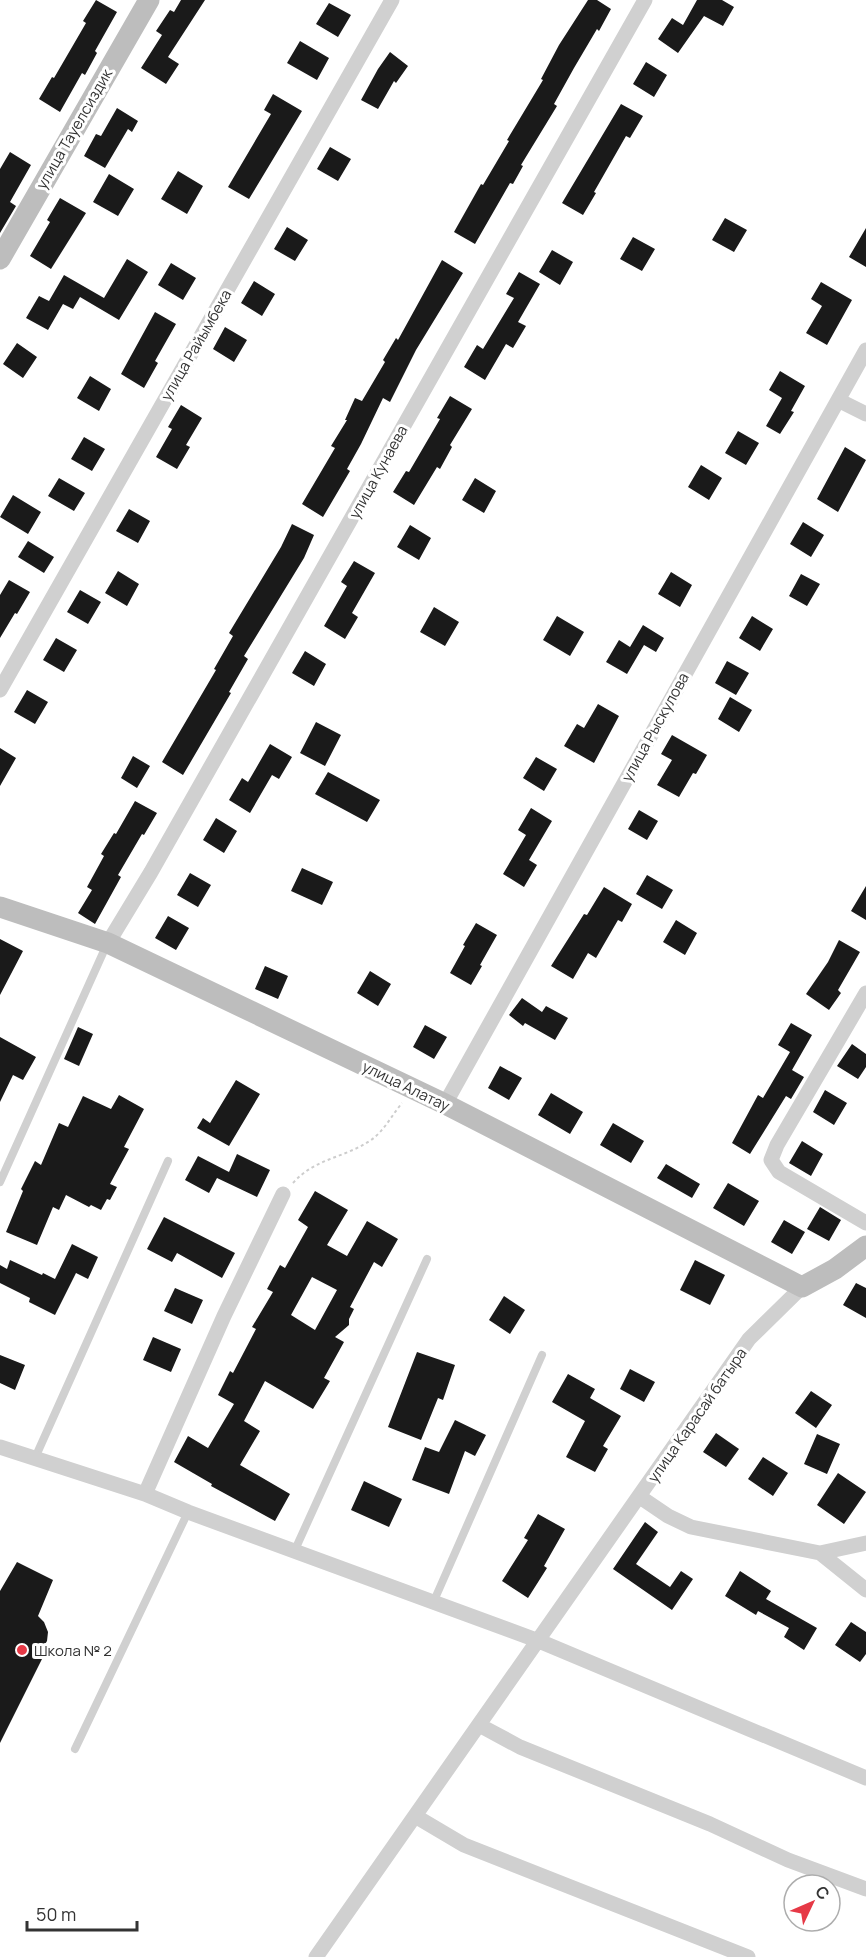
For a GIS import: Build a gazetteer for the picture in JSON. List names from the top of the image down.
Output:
{
  "streets": {
    "street": [
      "улица Тауелсиздик",
      "улица Райымбека",
      "улица Кунаева",
      "улица Рыскулова",
      "улица Алатау",
      "улица Карасай батыра"
    ]
  },
  "crossings": [
    ["улица Кунаева", "улица Алатау"],
    ["улица Рыскулова", "улица Алатау"],
    ["улица Алатау", "улица Карасай батыра"]
  ],
  "places": ["Школа № 2"],
  "scale_bar": "50 m",
  "north": "top right"
}
